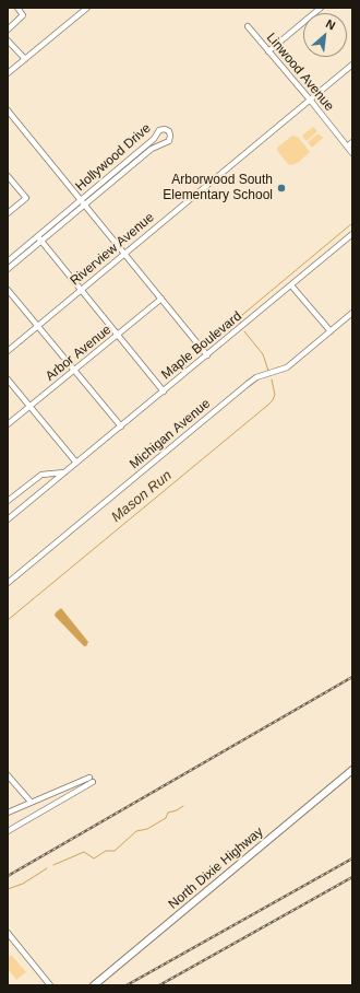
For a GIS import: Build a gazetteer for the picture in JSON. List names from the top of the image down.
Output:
{
  "streets": {
    "main road": ["North Dixie Highway"],
    "street": [
      "Linwood Avenue",
      "Hollywood Drive",
      "Riverview Avenue",
      "Maple Boulevard",
      "Arbor Avenue",
      "Michigan Avenue"
    ]
  },
  "crossings": [
    ["Linwood Avenue", "Riverview Avenue"]
  ],
  "water": ["Mason Run"],
  "places": ["Arborwood South Elementary School"],
  "north": "top right"
}
